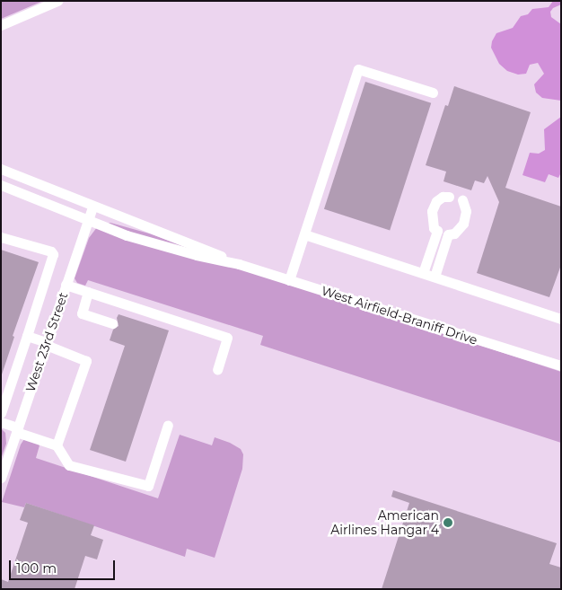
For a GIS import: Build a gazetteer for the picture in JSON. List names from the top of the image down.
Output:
{
  "streets": {
    "street": ["West Airfield-Braniff Drive", "West 23rd Street"]
  },
  "crossings": [
    ["West Airfield-Braniff Drive", "West 23rd Street"]
  ],
  "places": ["American Airlines Hangar 4"],
  "scale_bar": "100 m"
}
